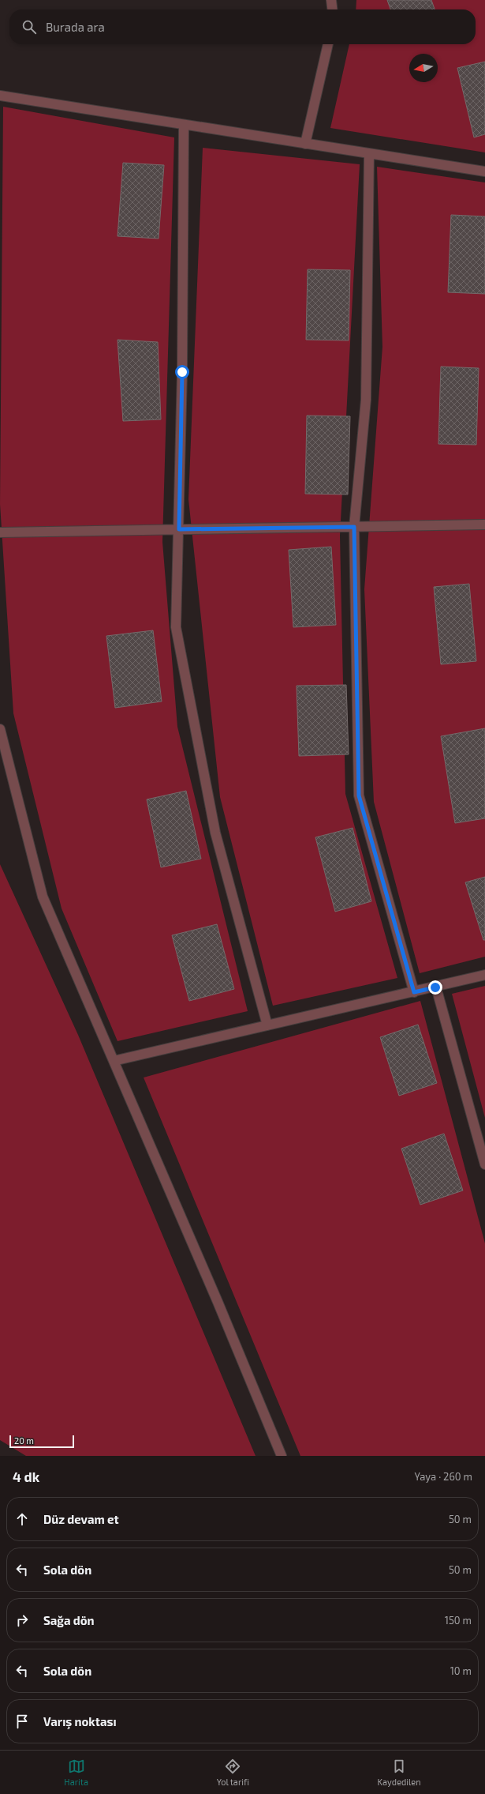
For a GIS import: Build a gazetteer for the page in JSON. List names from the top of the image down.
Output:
{
  "scale_bar": "20 m",
  "north": "left",
  "page": {
    "search": "Burada ara",
    "scale": "20 m",
    "heading": ["4 dk", "Yaya · 260 m"],
    "list": [
      ["Düz devam et", "50 m"],
      ["Sola dön", "50 m"],
      ["Sağa dön", "150 m"],
      ["Sola dön", "10 m"],
      "Varış noktası"
    ],
    "nav": ["Harita", "Yol tarifi", "Kaydedilen"]
  }
}
